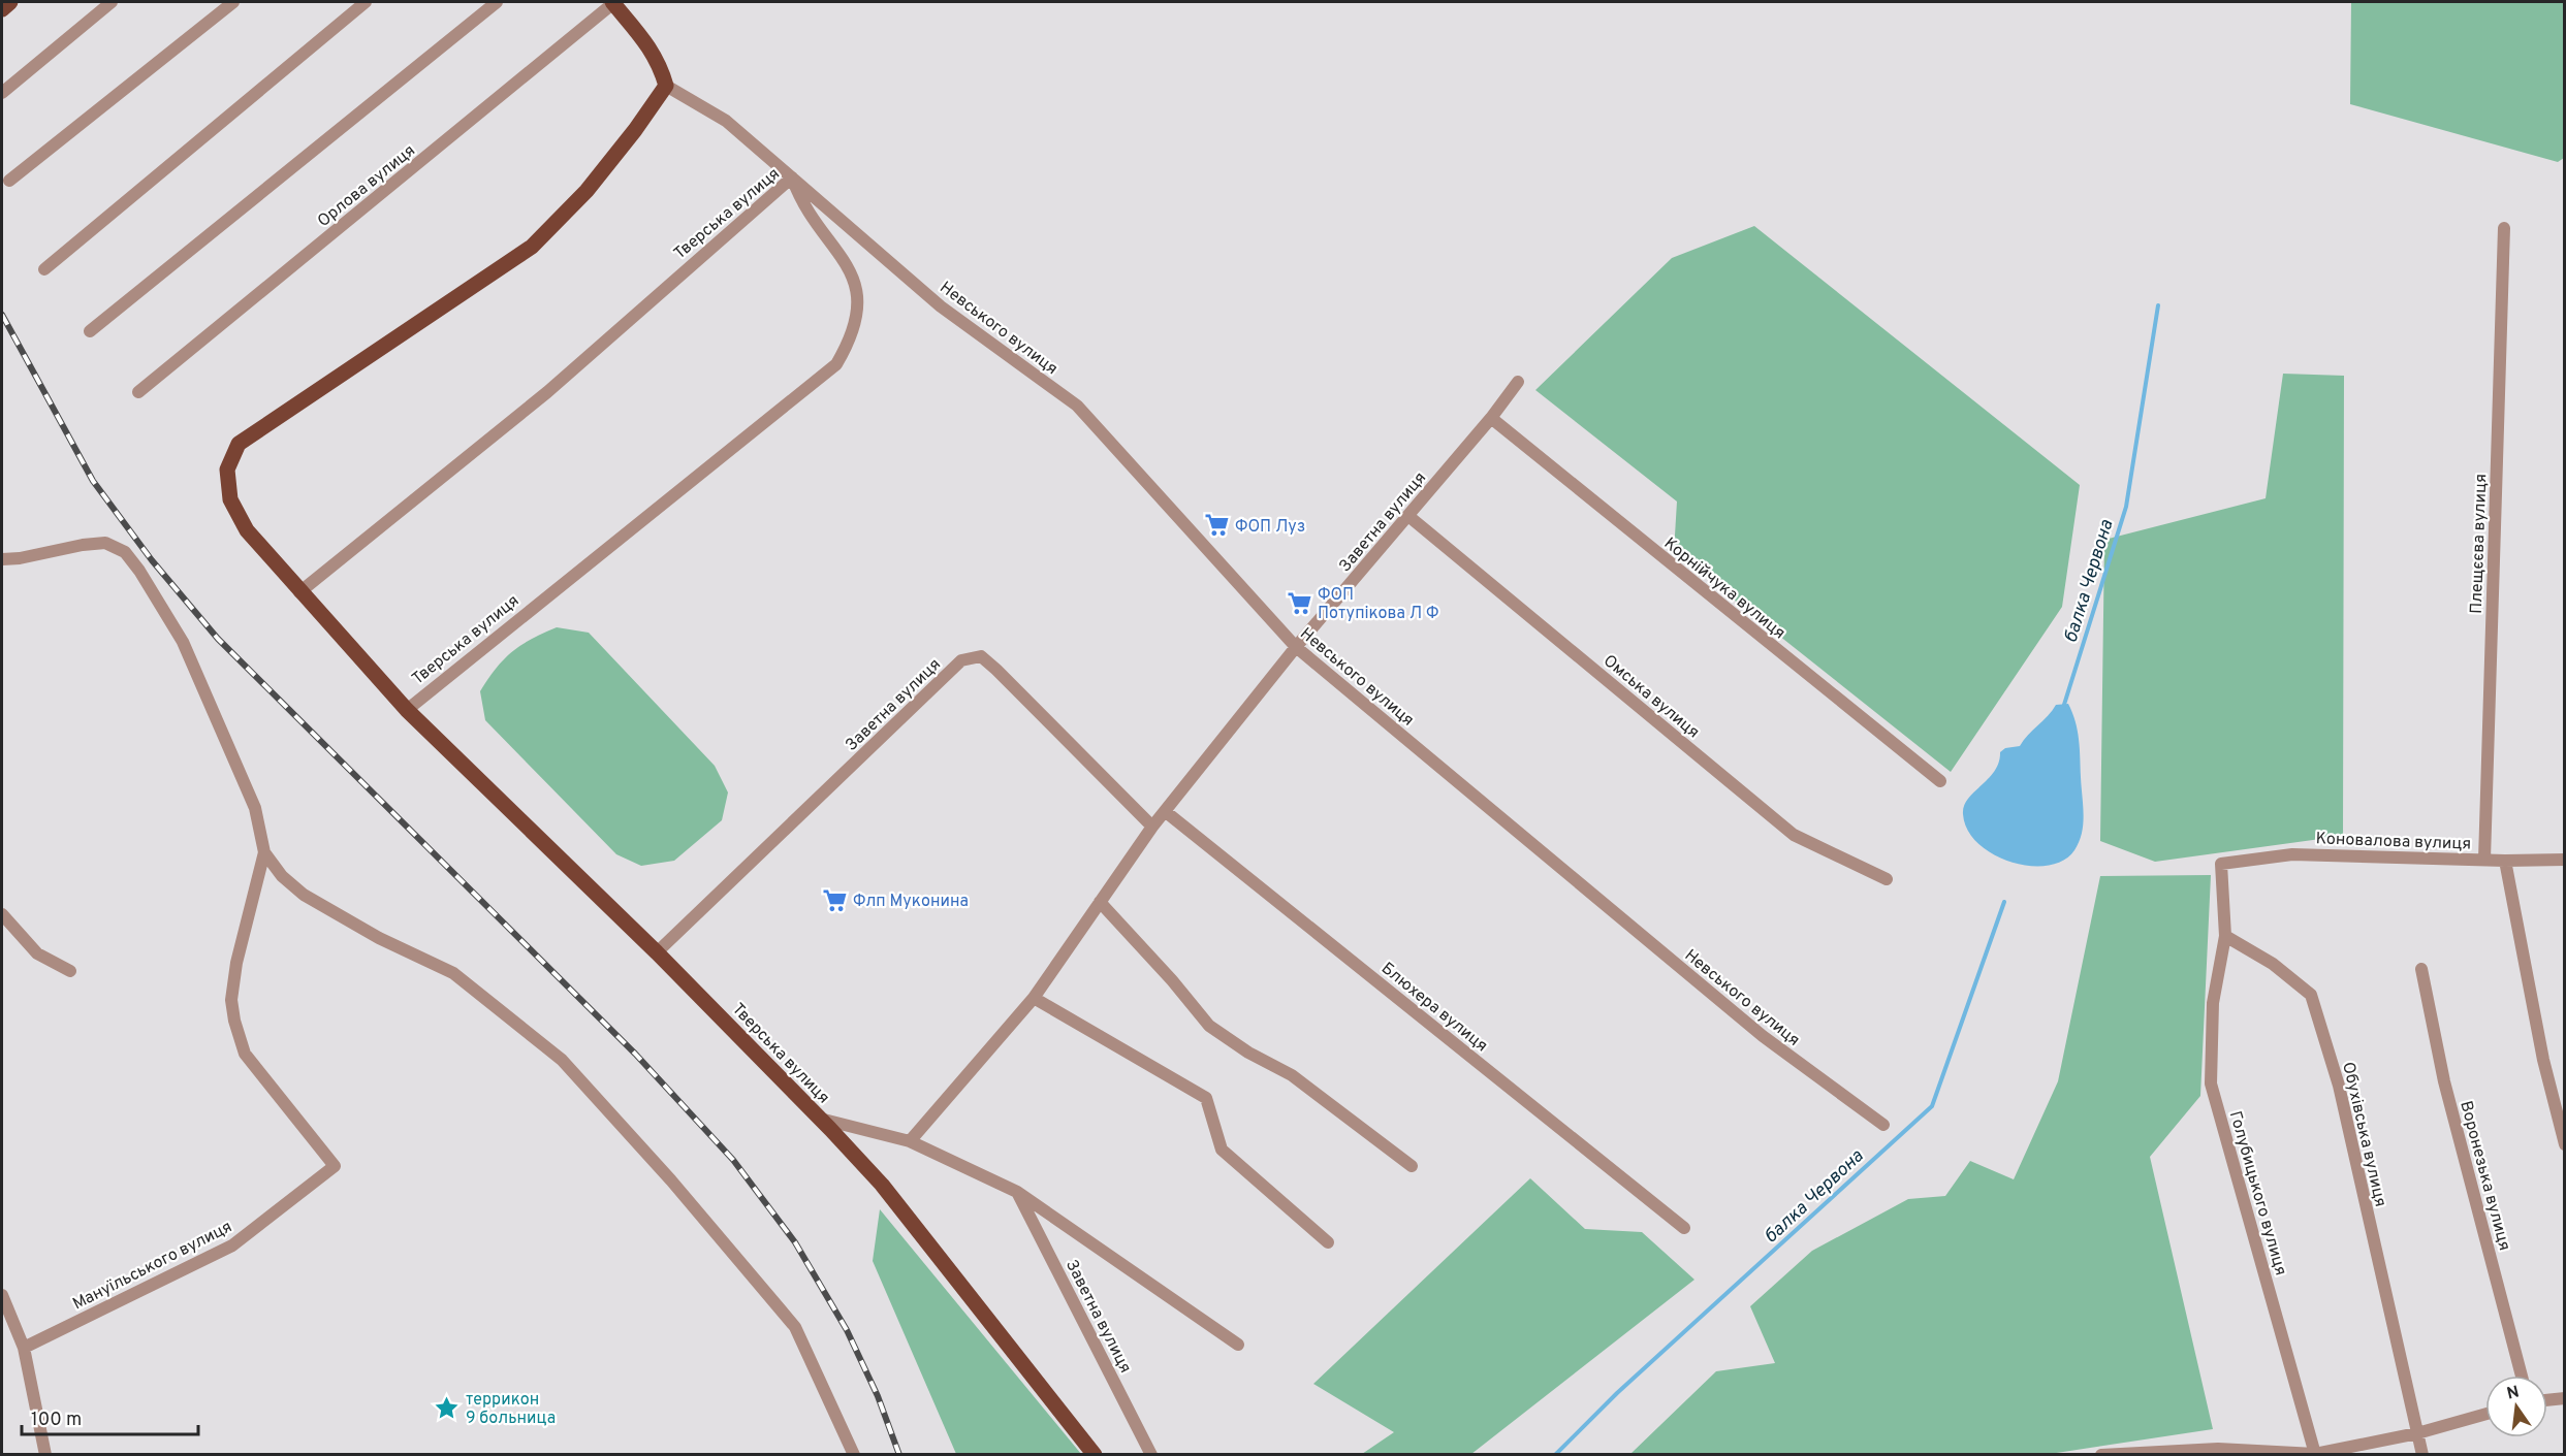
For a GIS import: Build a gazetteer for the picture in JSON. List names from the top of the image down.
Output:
{
  "streets": {
    "main road": ["Тверська вулиця"],
    "street": [
      "Орлова вулиця",
      "Невського вулиця",
      "Заветна вулиця",
      "Плещєєва вулиця",
      "Корнійчука вулиця",
      "Омська вулиця",
      "Коновалова вулиця",
      "Блюхера вулиця",
      "Обухівська вулиця",
      "Воронезька вулиця",
      "Голубицького вулиця",
      "Мануїльського вулиця"
    ]
  },
  "crossings": [
    ["Тверська вулиця", "Невського вулиця"],
    ["Тверська вулиця", "Заветна вулиця"],
    ["Невського вулиця", "Заветна вулиця"],
    ["Заветна вулиця", "Корнійчука вулиця"],
    ["Заветна вулиця", "Омська вулиця"],
    ["Заветна вулиця", "Блюхера вулиця"],
    ["Плещєєва вулиця", "Коновалова вулиця"],
    ["Коновалова вулиця", "Обухівська вулиця"],
    ["Коновалова вулиця", "Голубицького вулиця"],
    ["Обухівська вулиця", "Голубицького вулиця"]
  ],
  "water": ["балка Червона"],
  "places": {
    "supermarket": ["ФОП Луз", "ФОП Потупікова Л Ф", "Флп Муконина"],
    "place": ["террикон 9 больница"]
  },
  "scale_bar": "100 m",
  "north": "top"
}
